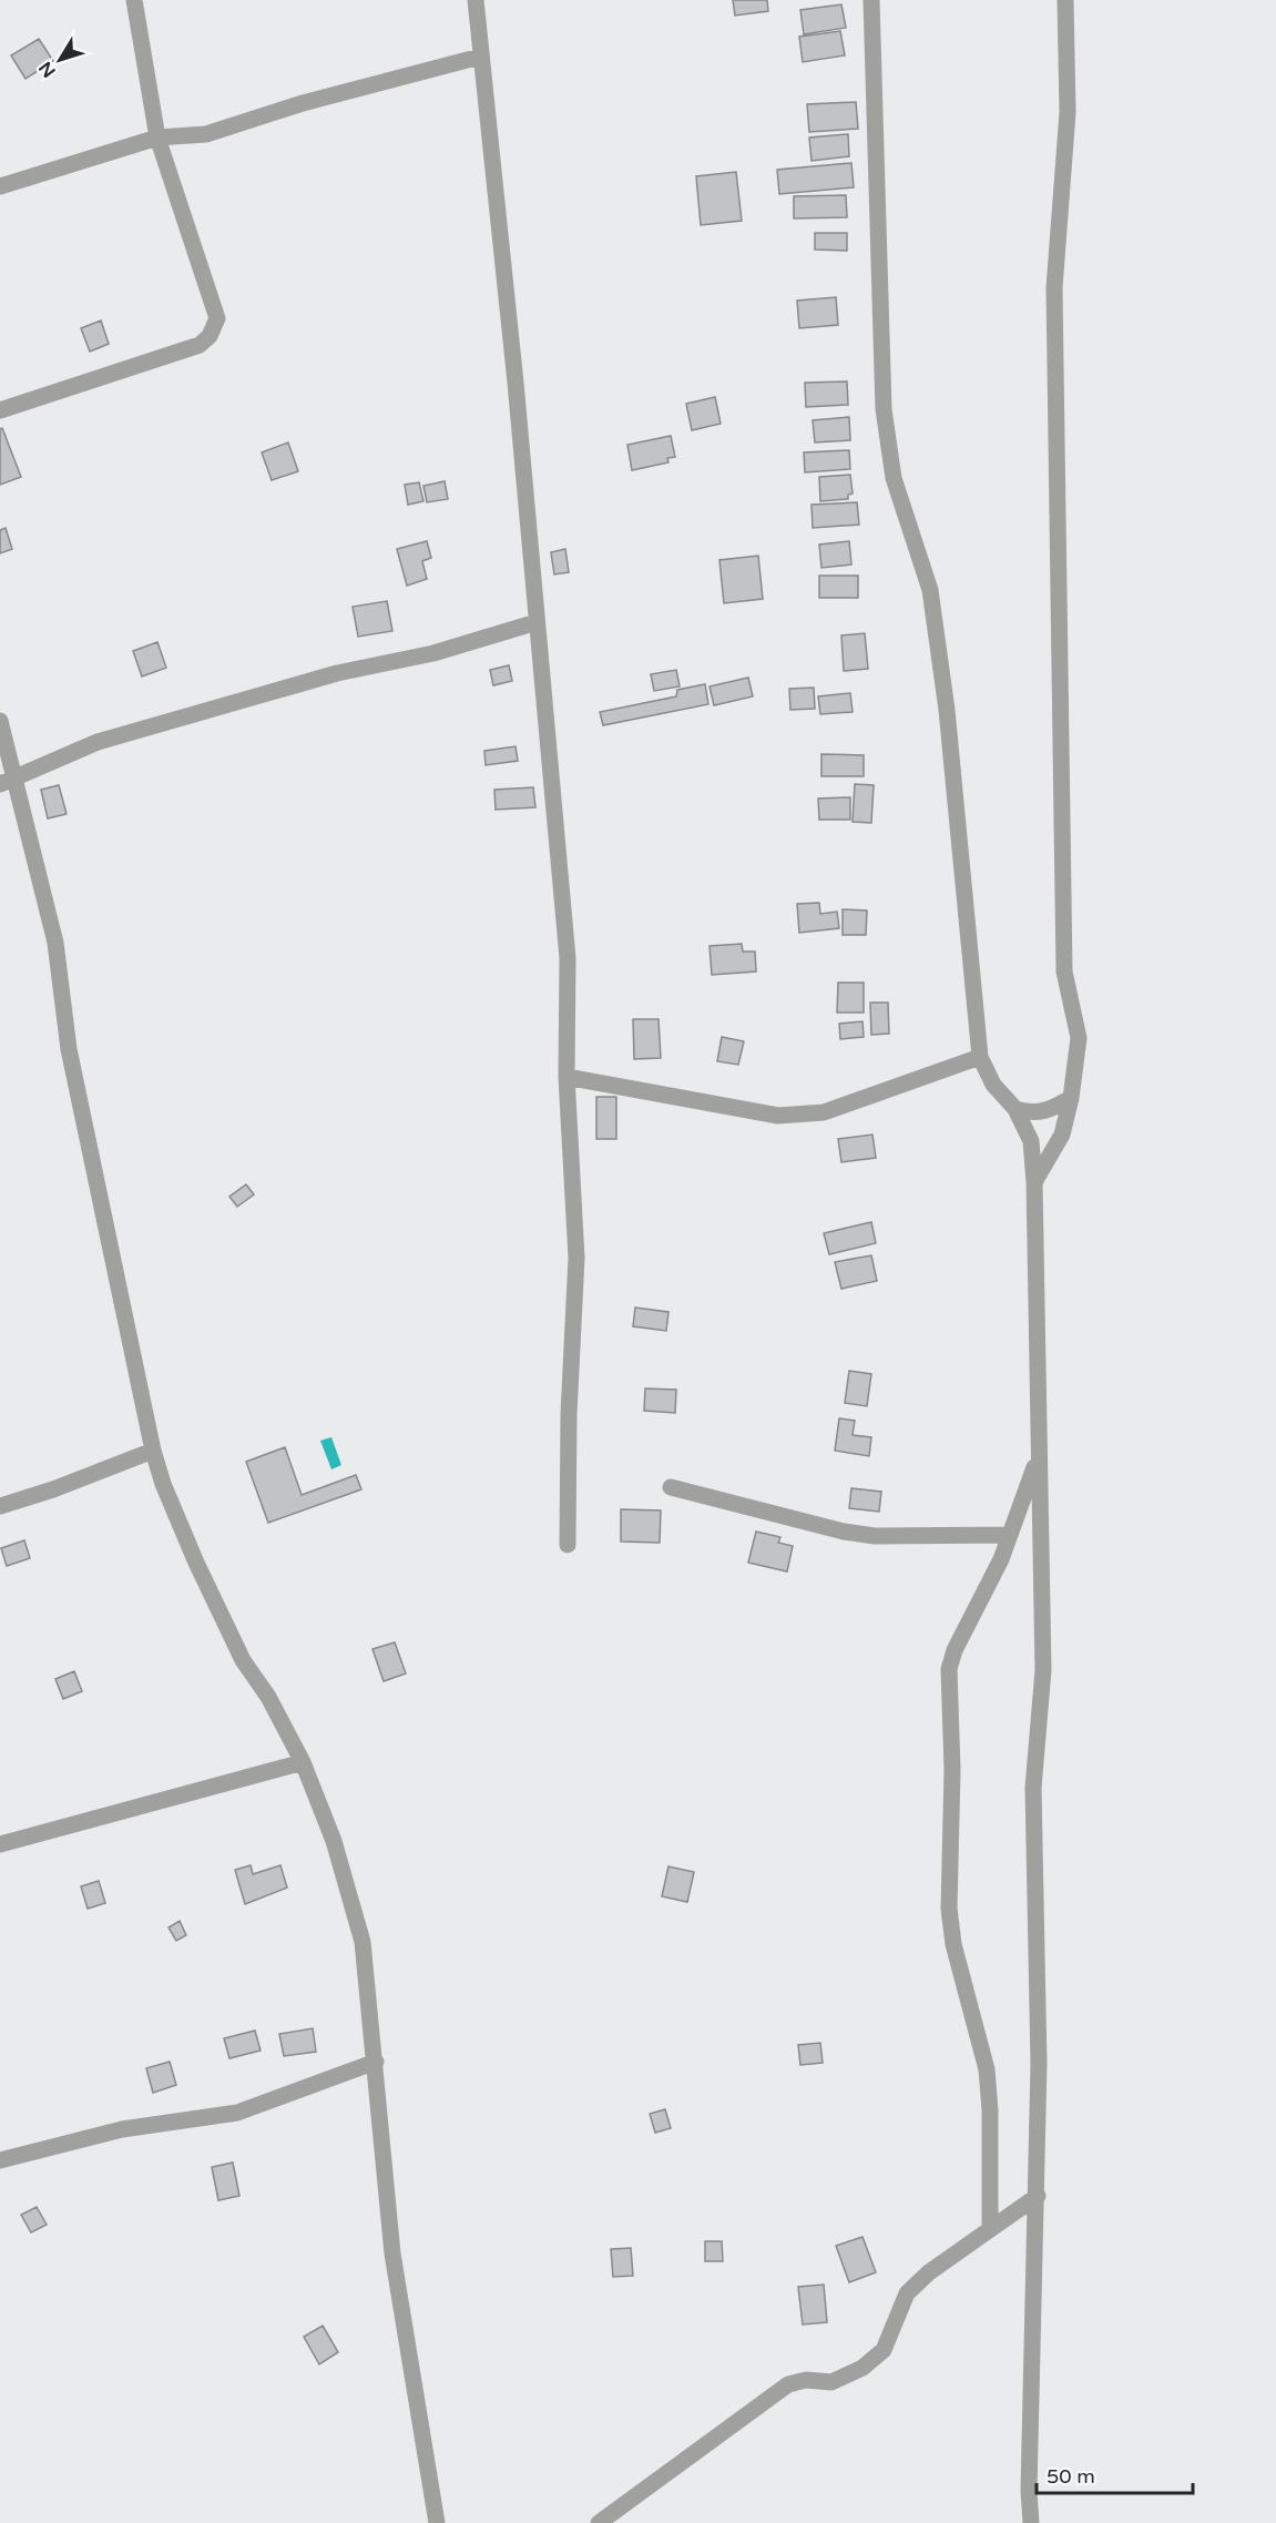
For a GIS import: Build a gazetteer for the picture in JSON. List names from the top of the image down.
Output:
{
  "scale_bar": "50 m",
  "north": "bottom left"
}
